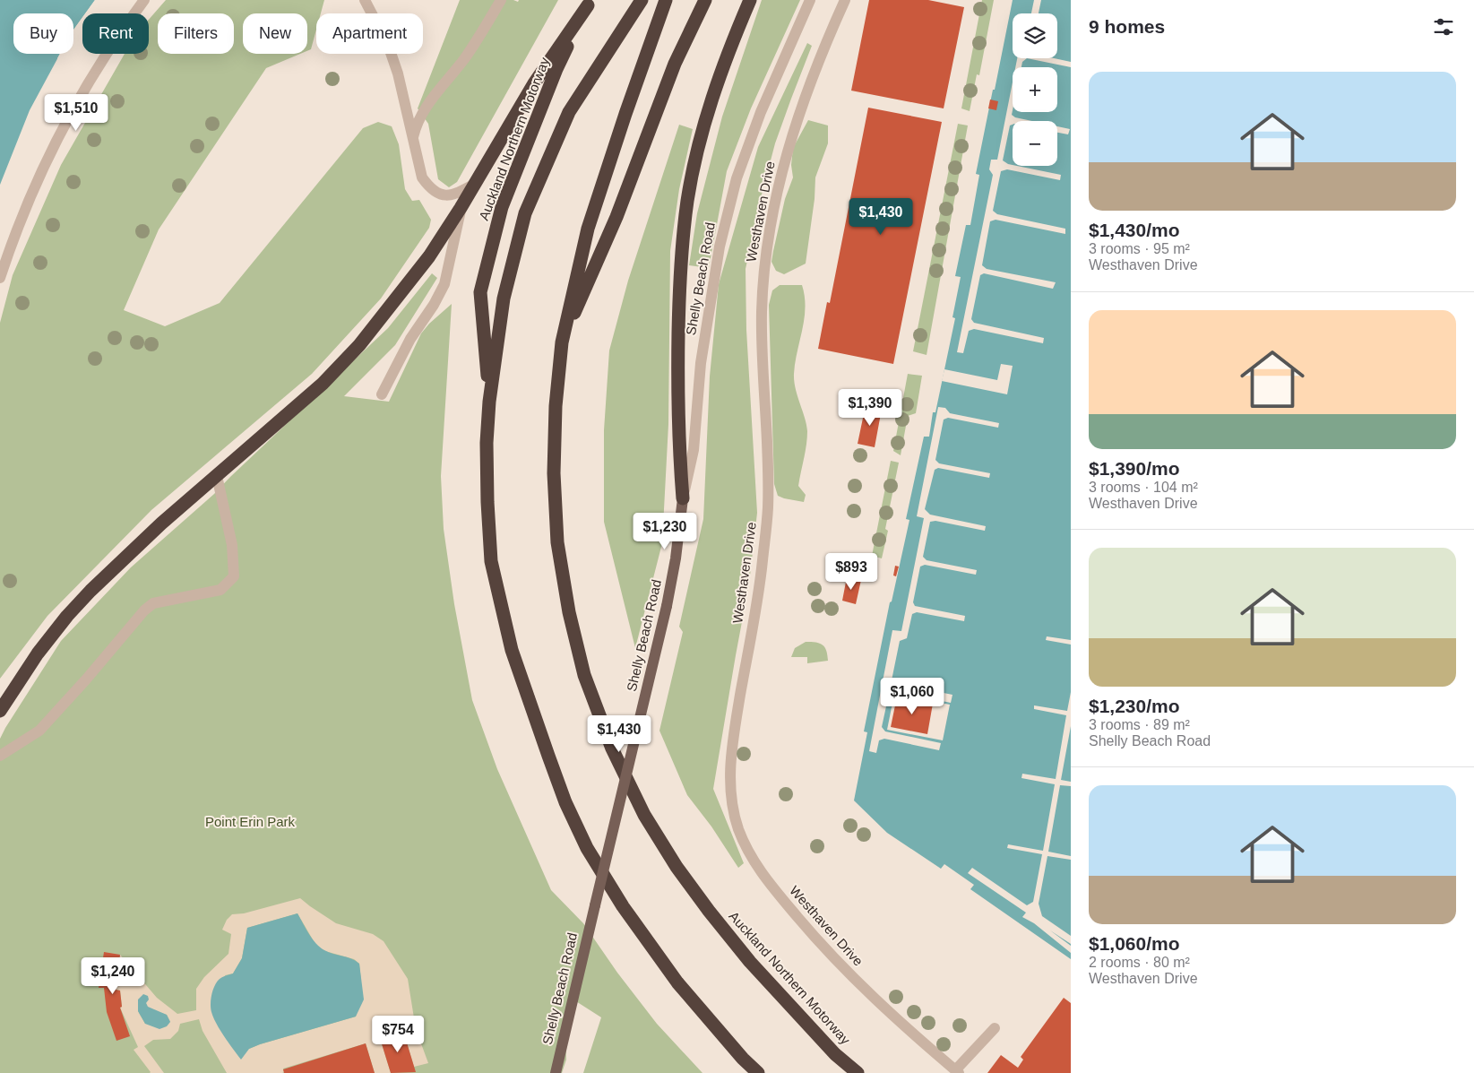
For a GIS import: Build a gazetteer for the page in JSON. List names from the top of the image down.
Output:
{
  "streets": {
    "highway": ["Auckland Northern Motorway"],
    "main road": ["Shelly Beach Road"],
    "street": ["Westhaven Drive"]
  },
  "parks": ["Point Erin Park"],
  "page": {
    "heading": "9 homes",
    "map_buttons": ["+", "−"],
    "chip": [
      "Buy",
      "Rent",
      "Filters",
      "New",
      "Apartment"
    ],
    "list": [
      {
        "name": "$1,430/mo",
        "note": "3 rooms · 95 m² · Westhaven Drive"
      },
      {
        "name": "$1,390/mo",
        "note": "3 rooms · 104 m² · Westhaven Drive"
      },
      {
        "name": "$1,230/mo",
        "note": "3 rooms · 89 m² · Shelly Beach Road"
      },
      {
        "name": "$1,060/mo",
        "note": "2 rooms · 80 m² · Westhaven Drive"
      }
    ],
    "price": [
      "$1,510",
      "$1,430",
      "$1,390",
      "$1,230",
      "$893",
      "$1,060",
      "$1,430",
      "$1,240",
      "$754"
    ]
  }
}
